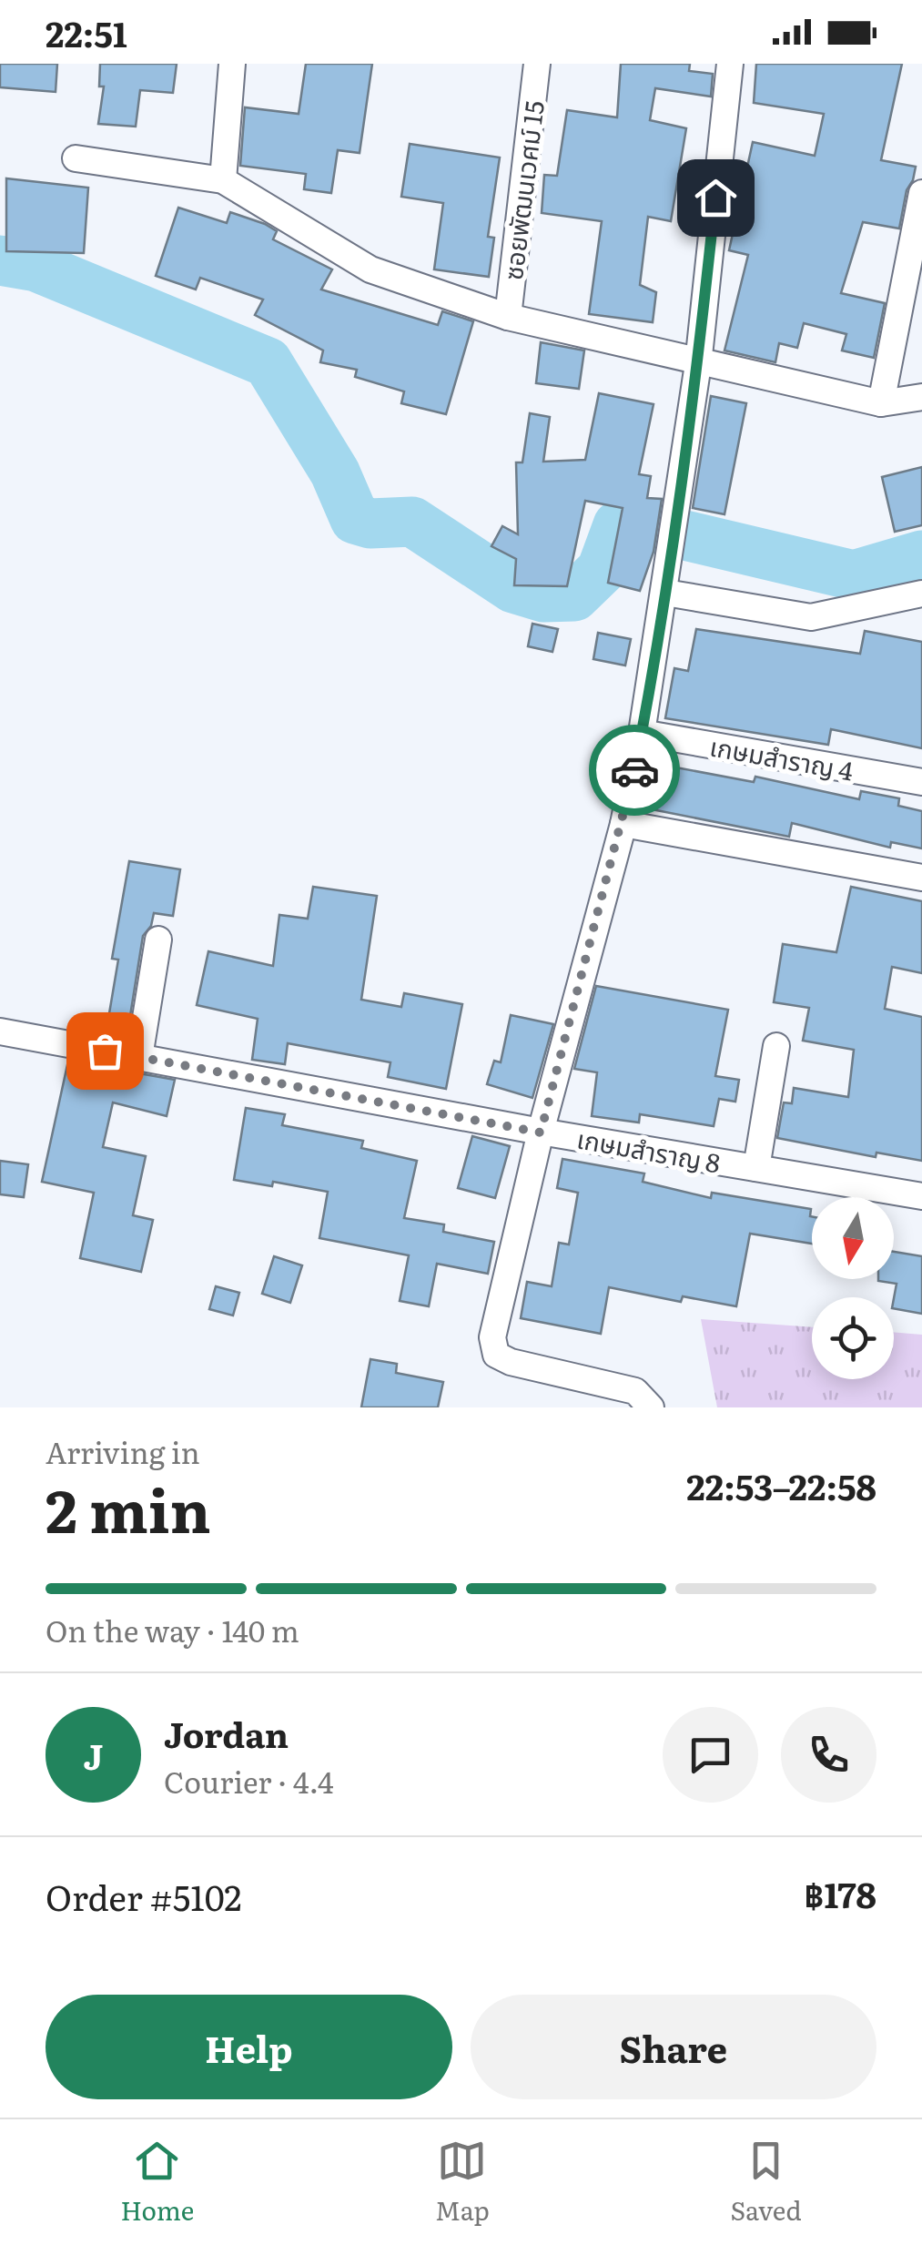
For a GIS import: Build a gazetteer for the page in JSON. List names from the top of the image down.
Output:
{
  "streets": {
    "street": ["ซอยพัฒนเวศม์ 15", "เกษมสำราญ 4", "เกษมสำราญ 8"]
  },
  "north": "bottom",
  "page": {
    "status": "22:51",
    "heading": ["2 min", "Arriving in", "22:53–22:58"],
    "panel": [
      "Jordan",
      "Courier · 4.4",
      "Order #5102",
      "฿178"
    ],
    "bar": "On the way · 140 m",
    "round": "J",
    "buttons": ["Help", "Share"],
    "tabs": ["Home", "Map", "Saved"]
  }
}
